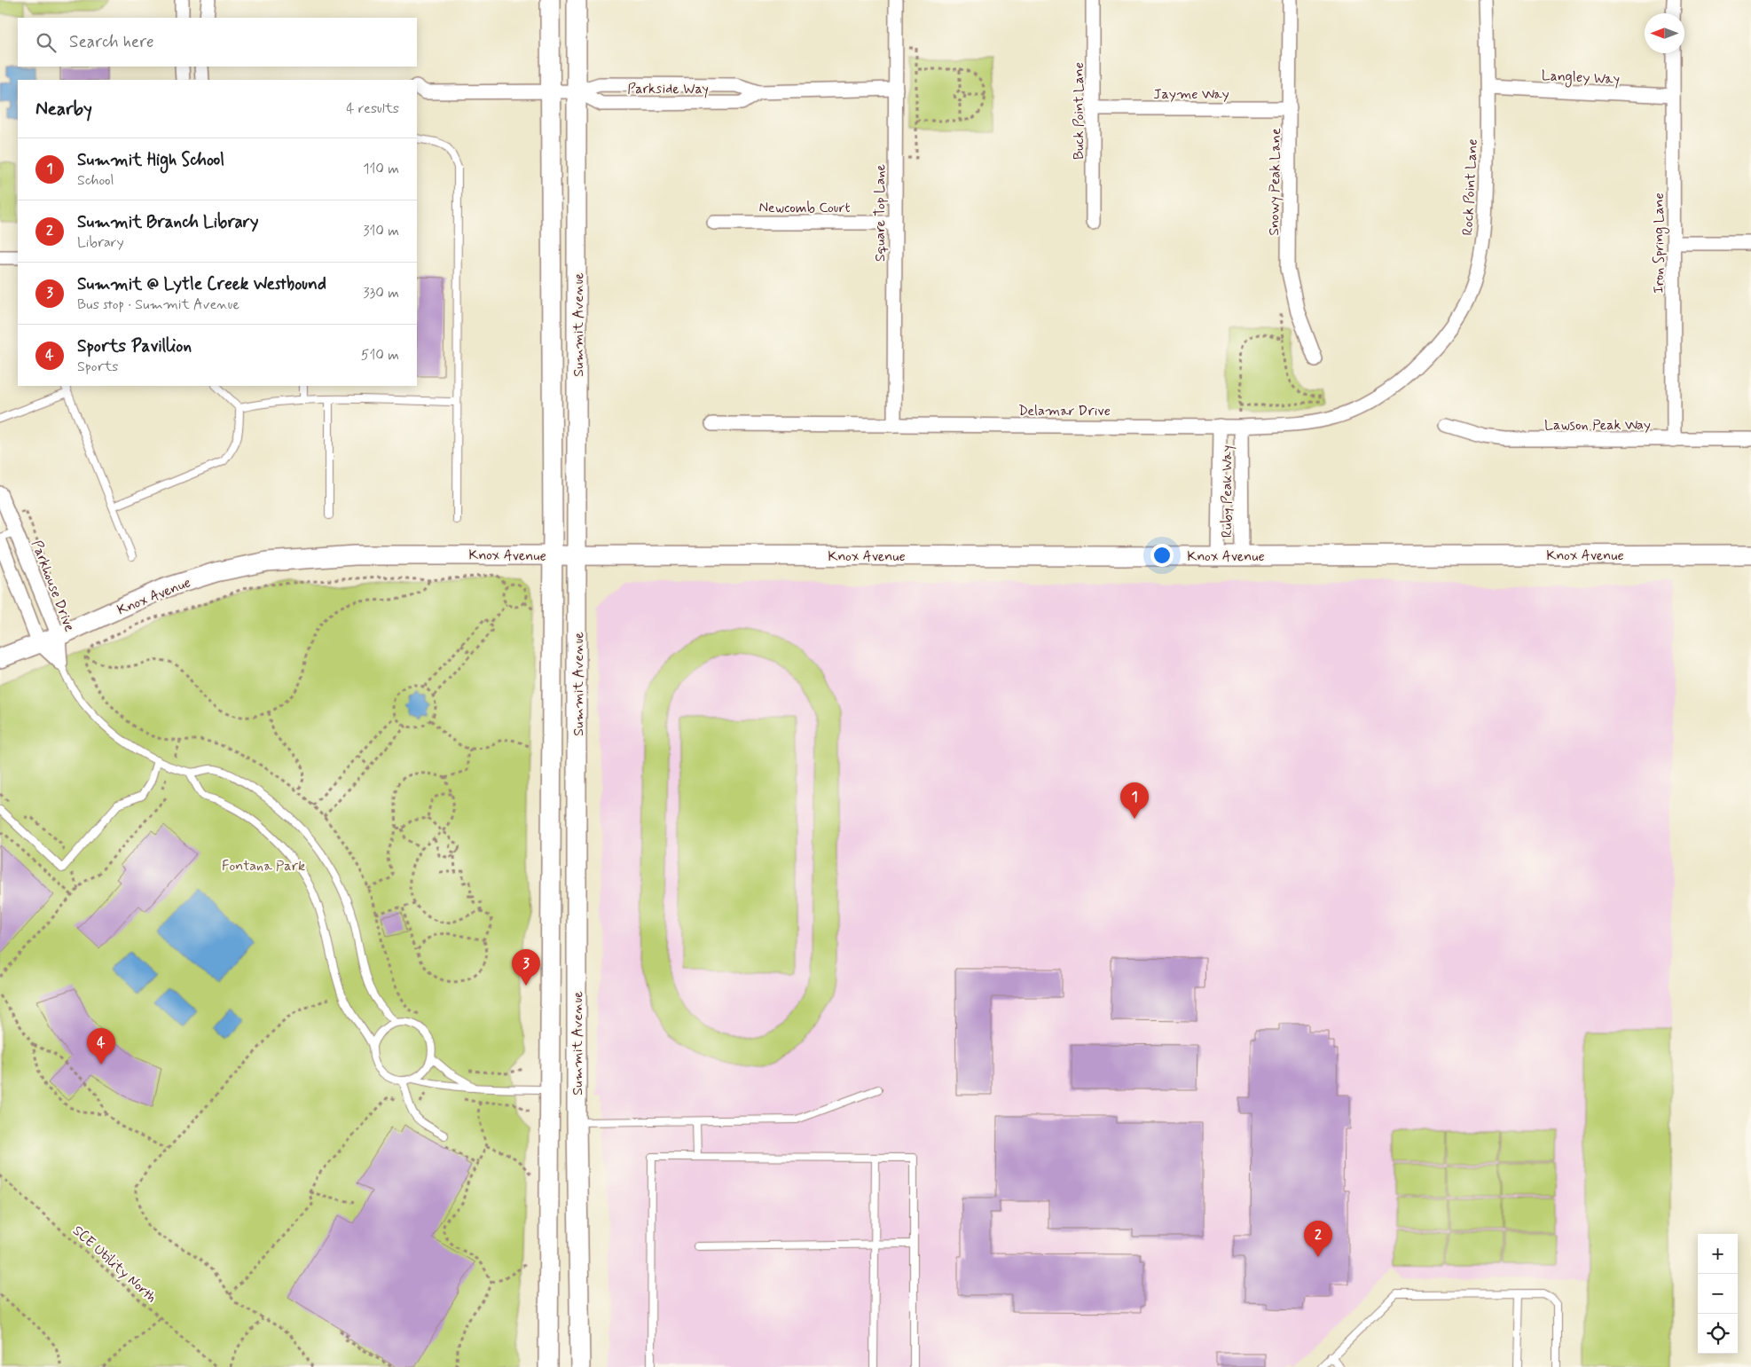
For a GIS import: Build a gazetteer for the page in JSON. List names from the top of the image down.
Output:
{
  "streets": {
    "main road": ["Summit Avenue", "Knox Avenue"],
    "street": [
      "Langley Way",
      "Parkside Way",
      "Jayme Way",
      "Buck Point Lane",
      "Snowy Peak Lane",
      "Rock Point Lane",
      "Newcomb Court",
      "Square Top Lane",
      "Iron Spring Lane",
      "Delamar Drive",
      "Lawson Peak Way",
      "Ruby Peak Way",
      "Parkhouse Drive"
    ],
    "path": ["SCE Utility North"]
  },
  "crossings": [
    ["Langley Way", "Rock Point Lane"],
    ["Langley Way", "Iron Spring Lane"],
    ["Parkside Way", "Square Top Lane"],
    ["Parkside Way", "Summit Avenue"],
    ["Jayme Way", "Buck Point Lane"],
    ["Jayme Way", "Snowy Peak Lane"],
    ["Rock Point Lane", "Delamar Drive"],
    ["Newcomb Court", "Square Top Lane"],
    ["Square Top Lane", "Delamar Drive"],
    ["Iron Spring Lane", "Lawson Peak Way"],
    ["Summit Avenue", "Knox Avenue"],
    ["Delamar Drive", "Ruby Peak Way"],
    ["Ruby Peak Way", "Knox Avenue"],
    ["Knox Avenue", "Parkhouse Drive"]
  ],
  "parks": ["Fontana Park"],
  "north": "left",
  "page": {
    "search": "Search here",
    "heading": ["Nearby", "4 results"],
    "list": [
      {
        "mark": "1",
        "name": "Summit High School",
        "note": "School",
        "value": "110 m"
      },
      {
        "mark": "2",
        "name": "Summit Branch Library",
        "note": "Library",
        "value": "310 m"
      },
      {
        "mark": "3",
        "name": "Summit @ Lytle Creek Westbound",
        "note": "Bus stop · Summit Avenue",
        "value": "330 m"
      },
      {
        "mark": "4",
        "name": "Sports Pavillion",
        "note": "Sports",
        "value": "510 m"
      }
    ],
    "pins": [
      "1",
      "3",
      "4",
      "2"
    ],
    "map_buttons": ["+", "−"]
  }
}
